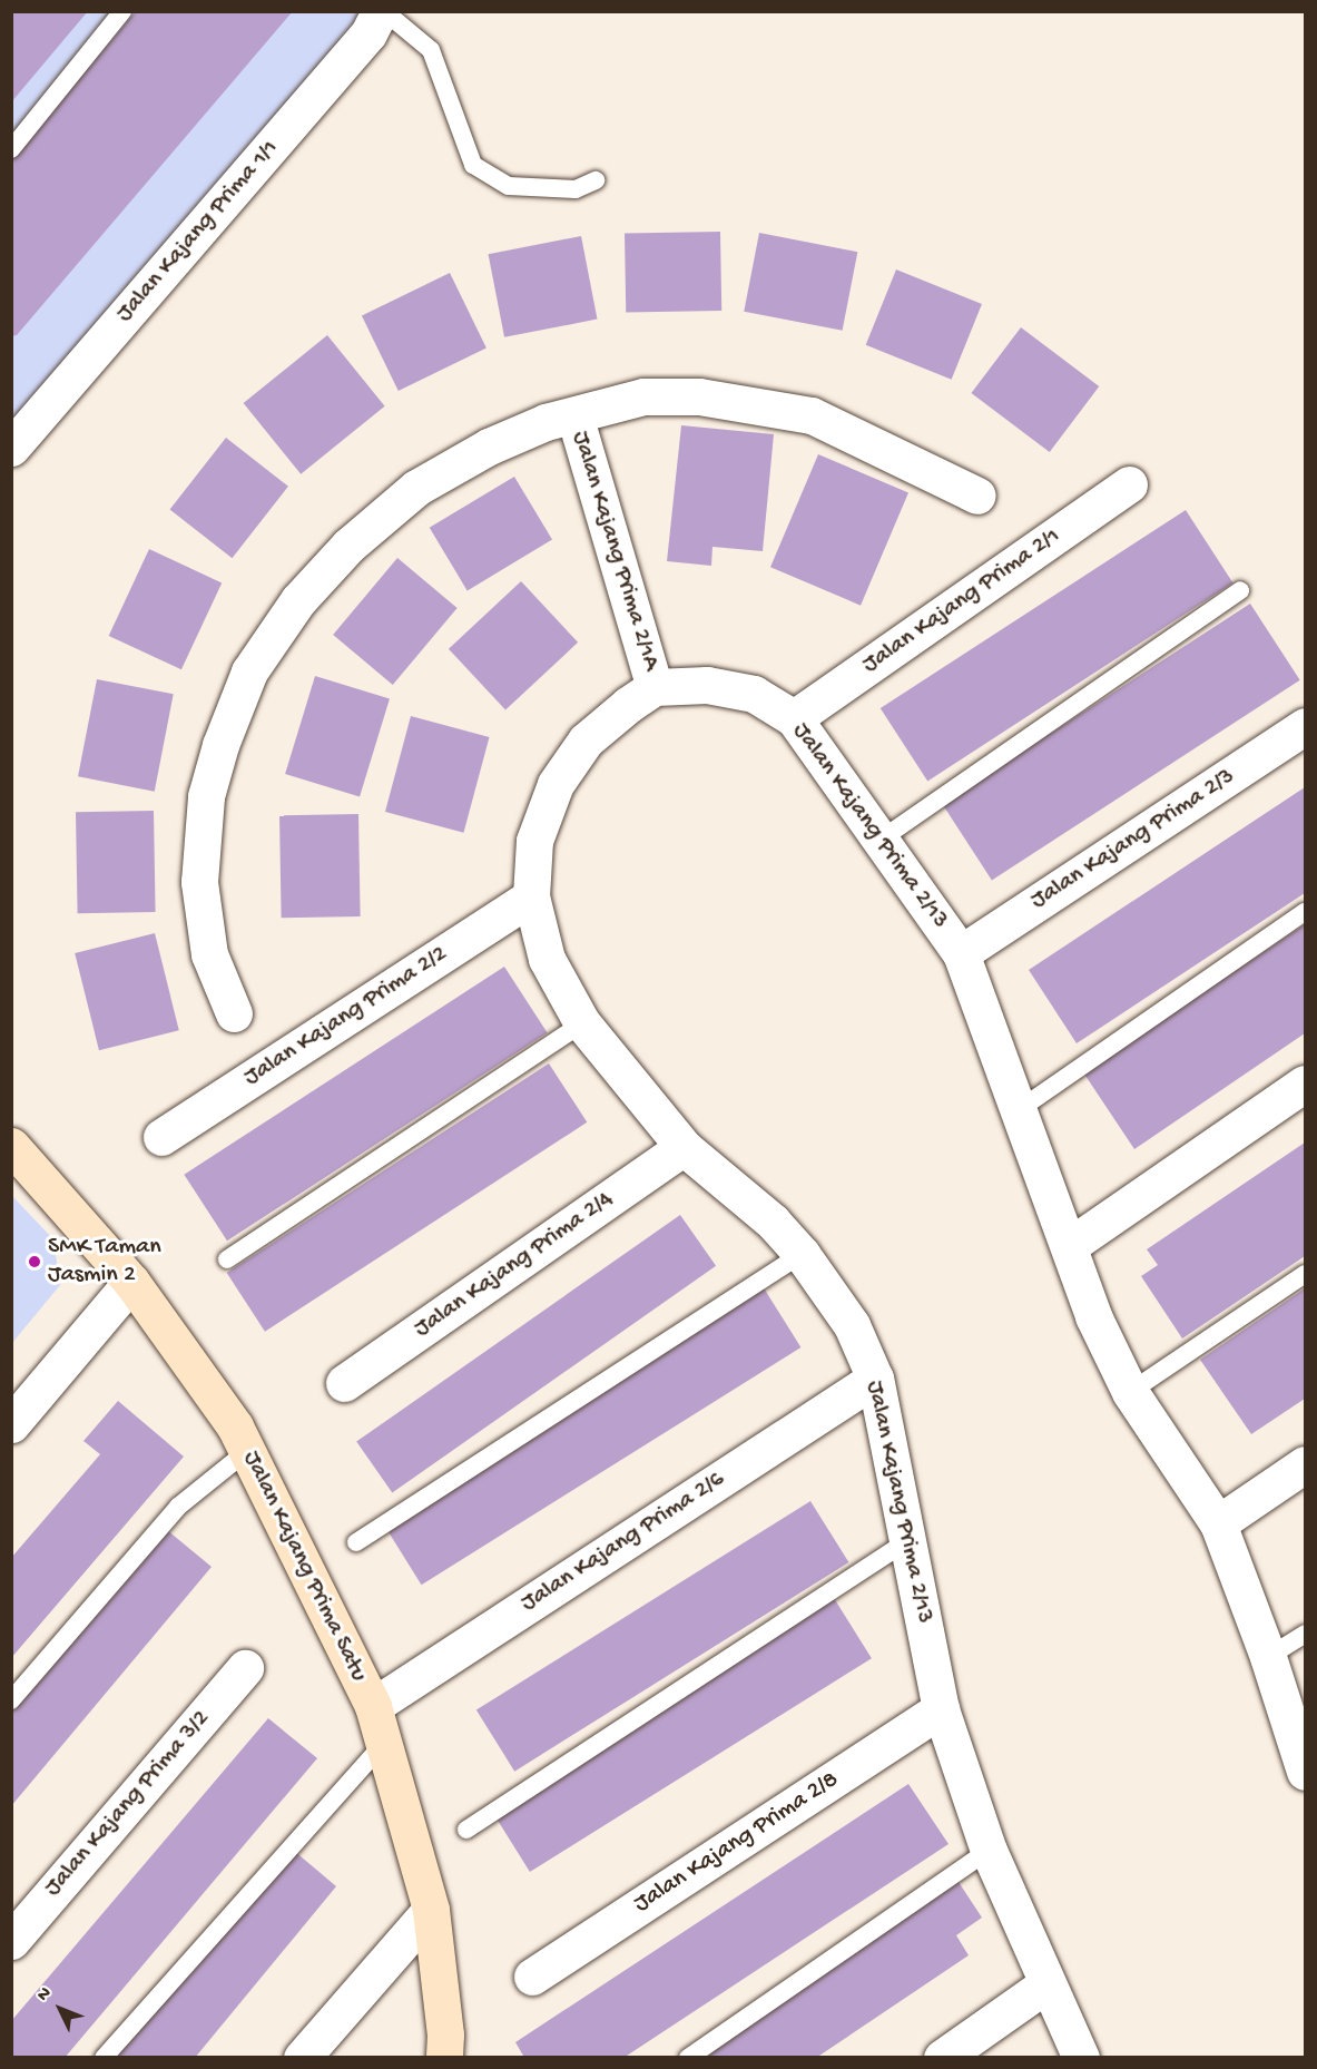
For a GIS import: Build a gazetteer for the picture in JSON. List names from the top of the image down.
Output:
{
  "streets": {
    "street": [
      "Jalan Kajang Prima 1/1",
      "Jalan Kajang Prima 2/1A",
      "Jalan Kajang Prima 2/1",
      "Jalan Kajang Prima 2/13",
      "Jalan Kajang Prima 2/3",
      "Jalan Kajang Prima 2/2",
      "Jalan Kajang Prima 2/4",
      "Jalan Kajang Prima 2/6",
      "Jalan Kajang Prima Satu",
      "Jalan Kajang Prima 3/2",
      "Jalan Kajang Prima 2/8"
    ]
  },
  "crossings": [
    ["Jalan Kajang Prima 2/1A", "Jalan Kajang Prima 2/13"],
    ["Jalan Kajang Prima 2/1", "Jalan Kajang Prima 2/13"],
    ["Jalan Kajang Prima 2/13", "Jalan Kajang Prima 2/3"],
    ["Jalan Kajang Prima 2/13", "Jalan Kajang Prima 2/2"],
    ["Jalan Kajang Prima 2/13", "Jalan Kajang Prima 2/4"],
    ["Jalan Kajang Prima 2/13", "Jalan Kajang Prima 2/6"],
    ["Jalan Kajang Prima 2/13", "Jalan Kajang Prima 2/8"],
    ["Jalan Kajang Prima 2/6", "Jalan Kajang Prima Satu"]
  ],
  "places": ["SMK Taman Jasmin 2"],
  "north": "top left"
}
